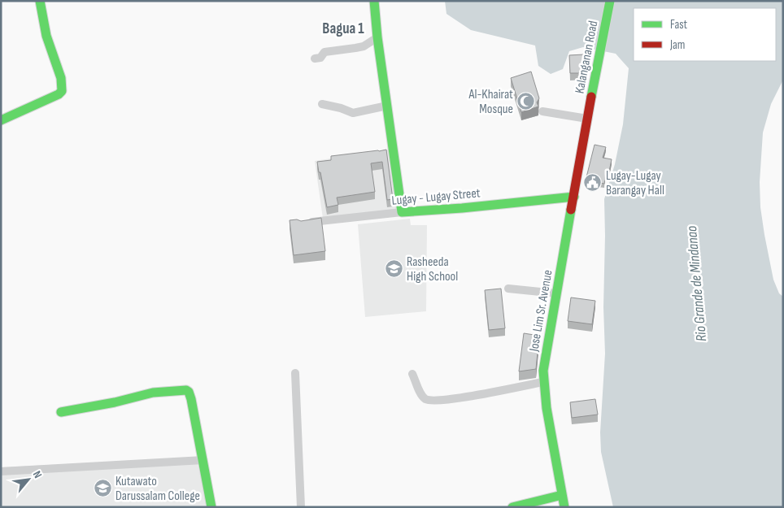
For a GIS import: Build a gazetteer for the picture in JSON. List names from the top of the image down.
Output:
{
  "streets": {
    "street": ["Kalanganan Road", "Lugay - Lugay Street", "Jose Lim Sr. Avenue"]
  },
  "crossings": [
    ["Kalanganan Road", "Jose Lim Sr. Avenue"],
    ["Lugay - Lugay Street", "Jose Lim Sr. Avenue"]
  ],
  "districts": ["Bagua 1"],
  "water": ["Rio Grande de Mindanao"],
  "places": {
    "mosque": ["Al-Khairat Mosque"],
    "public building": ["Lugay-Lugay Barangay Hall"],
    "school or university": ["Rasheeda High School", "Kutawato Darussalam College"]
  },
  "legend": ["Fast", "Jam"],
  "north": "top right"
}
